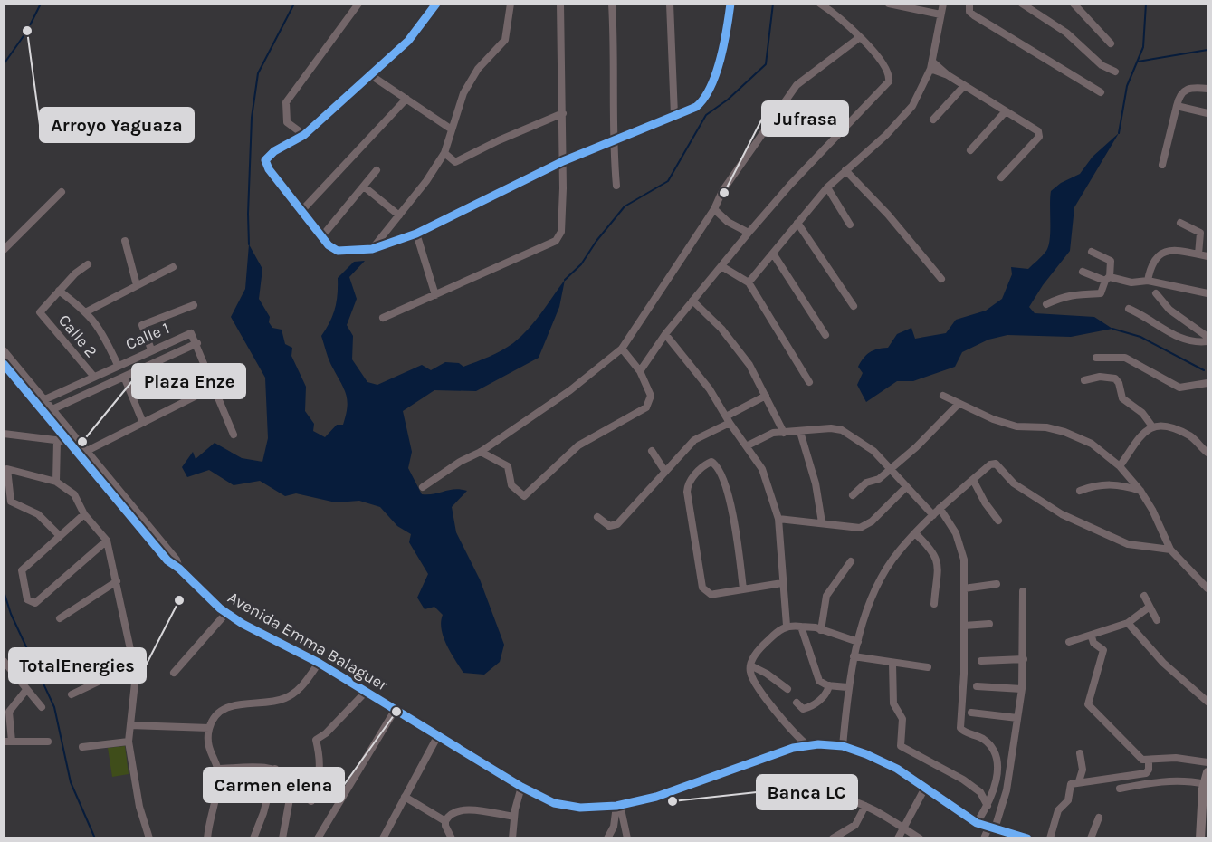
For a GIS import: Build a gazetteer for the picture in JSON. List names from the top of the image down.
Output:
{
  "streets": {
    "street": ["Calle 2", "Calle 1", "Avenida Emma Balaguer"]
  },
  "crossings": [
    ["Calle 2", "Calle 1"],
    ["Calle 1", "Avenida Emma Balaguer"]
  ],
  "places": [
    "Arroyo Yaguaza",
    "Jufrasa",
    "Plaza Enze",
    "TotalEnergies",
    "Carmen elena",
    "Banca LC"
  ]
}
